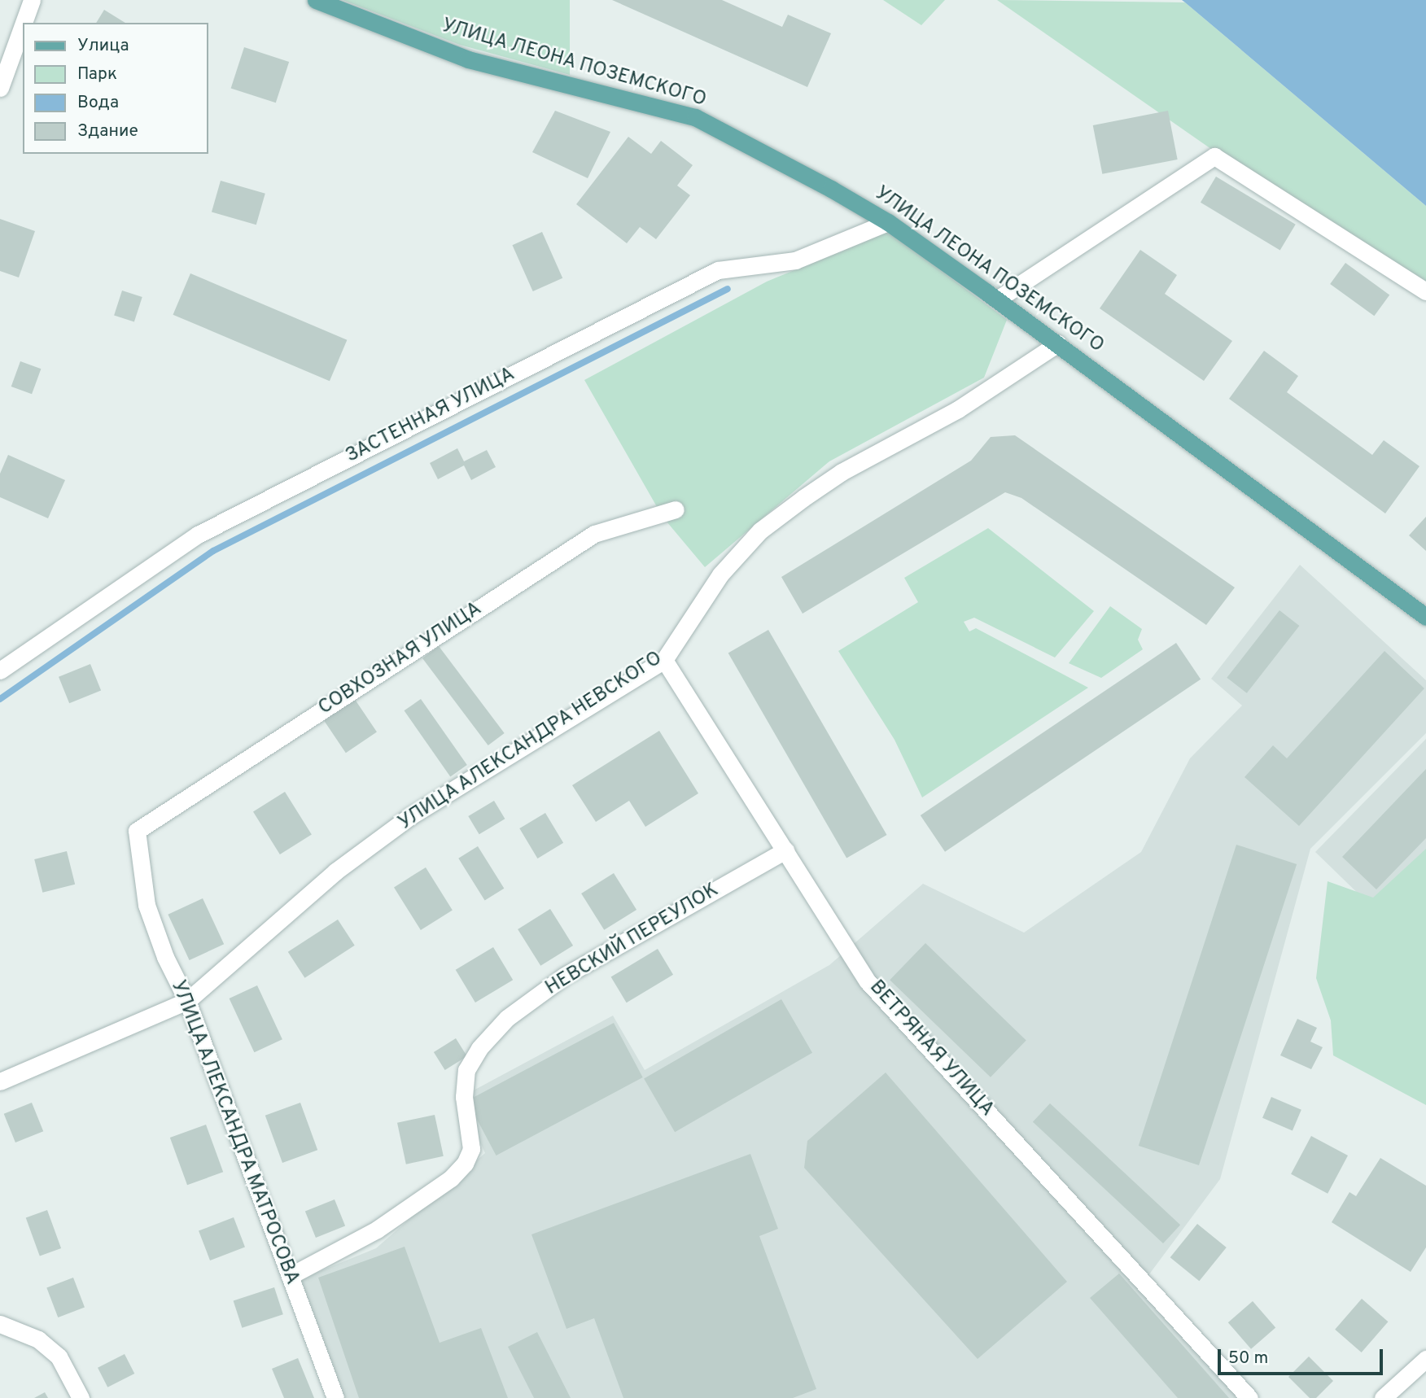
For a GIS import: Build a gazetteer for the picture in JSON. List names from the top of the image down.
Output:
{
  "streets": {
    "main road": ["УЛИЦА ЛЕОНА ПОЗЕМСКОГО"],
    "street": [
      "ЗАСТЕННАЯ УЛИЦА",
      "СОВХОЗНАЯ УЛИЦА",
      "УЛИЦА АЛЕКСАНДРА НЕВСКОГО",
      "НЕВСКИЙ ПЕРЕУЛОК",
      "ВЕТРЯНАЯ УЛИЦА",
      "УЛИЦА АЛЕКСАНДРА МАТРОСОВА"
    ]
  },
  "crossings": [
    ["УЛИЦА ЛЕОНА ПОЗЕМСКОГО", "ЗАСТЕННАЯ УЛИЦА"],
    ["УЛИЦА ЛЕОНА ПОЗЕМСКОГО", "УЛИЦА АЛЕКСАНДРА НЕВСКОГО"],
    ["СОВХОЗНАЯ УЛИЦА", "УЛИЦА АЛЕКСАНДРА МАТРОСОВА"],
    ["УЛИЦА АЛЕКСАНДРА НЕВСКОГО", "ВЕТРЯНАЯ УЛИЦА"],
    ["УЛИЦА АЛЕКСАНДРА НЕВСКОГО", "УЛИЦА АЛЕКСАНДРА МАТРОСОВА"],
    ["НЕВСКИЙ ПЕРЕУЛОК", "ВЕТРЯНАЯ УЛИЦА"],
    ["НЕВСКИЙ ПЕРЕУЛОК", "УЛИЦА АЛЕКСАНДРА МАТРОСОВА"]
  ],
  "legend": [
    "Улица",
    "Парк",
    "Вода",
    "Здание"
  ],
  "scale_bar": "50 m"
}
